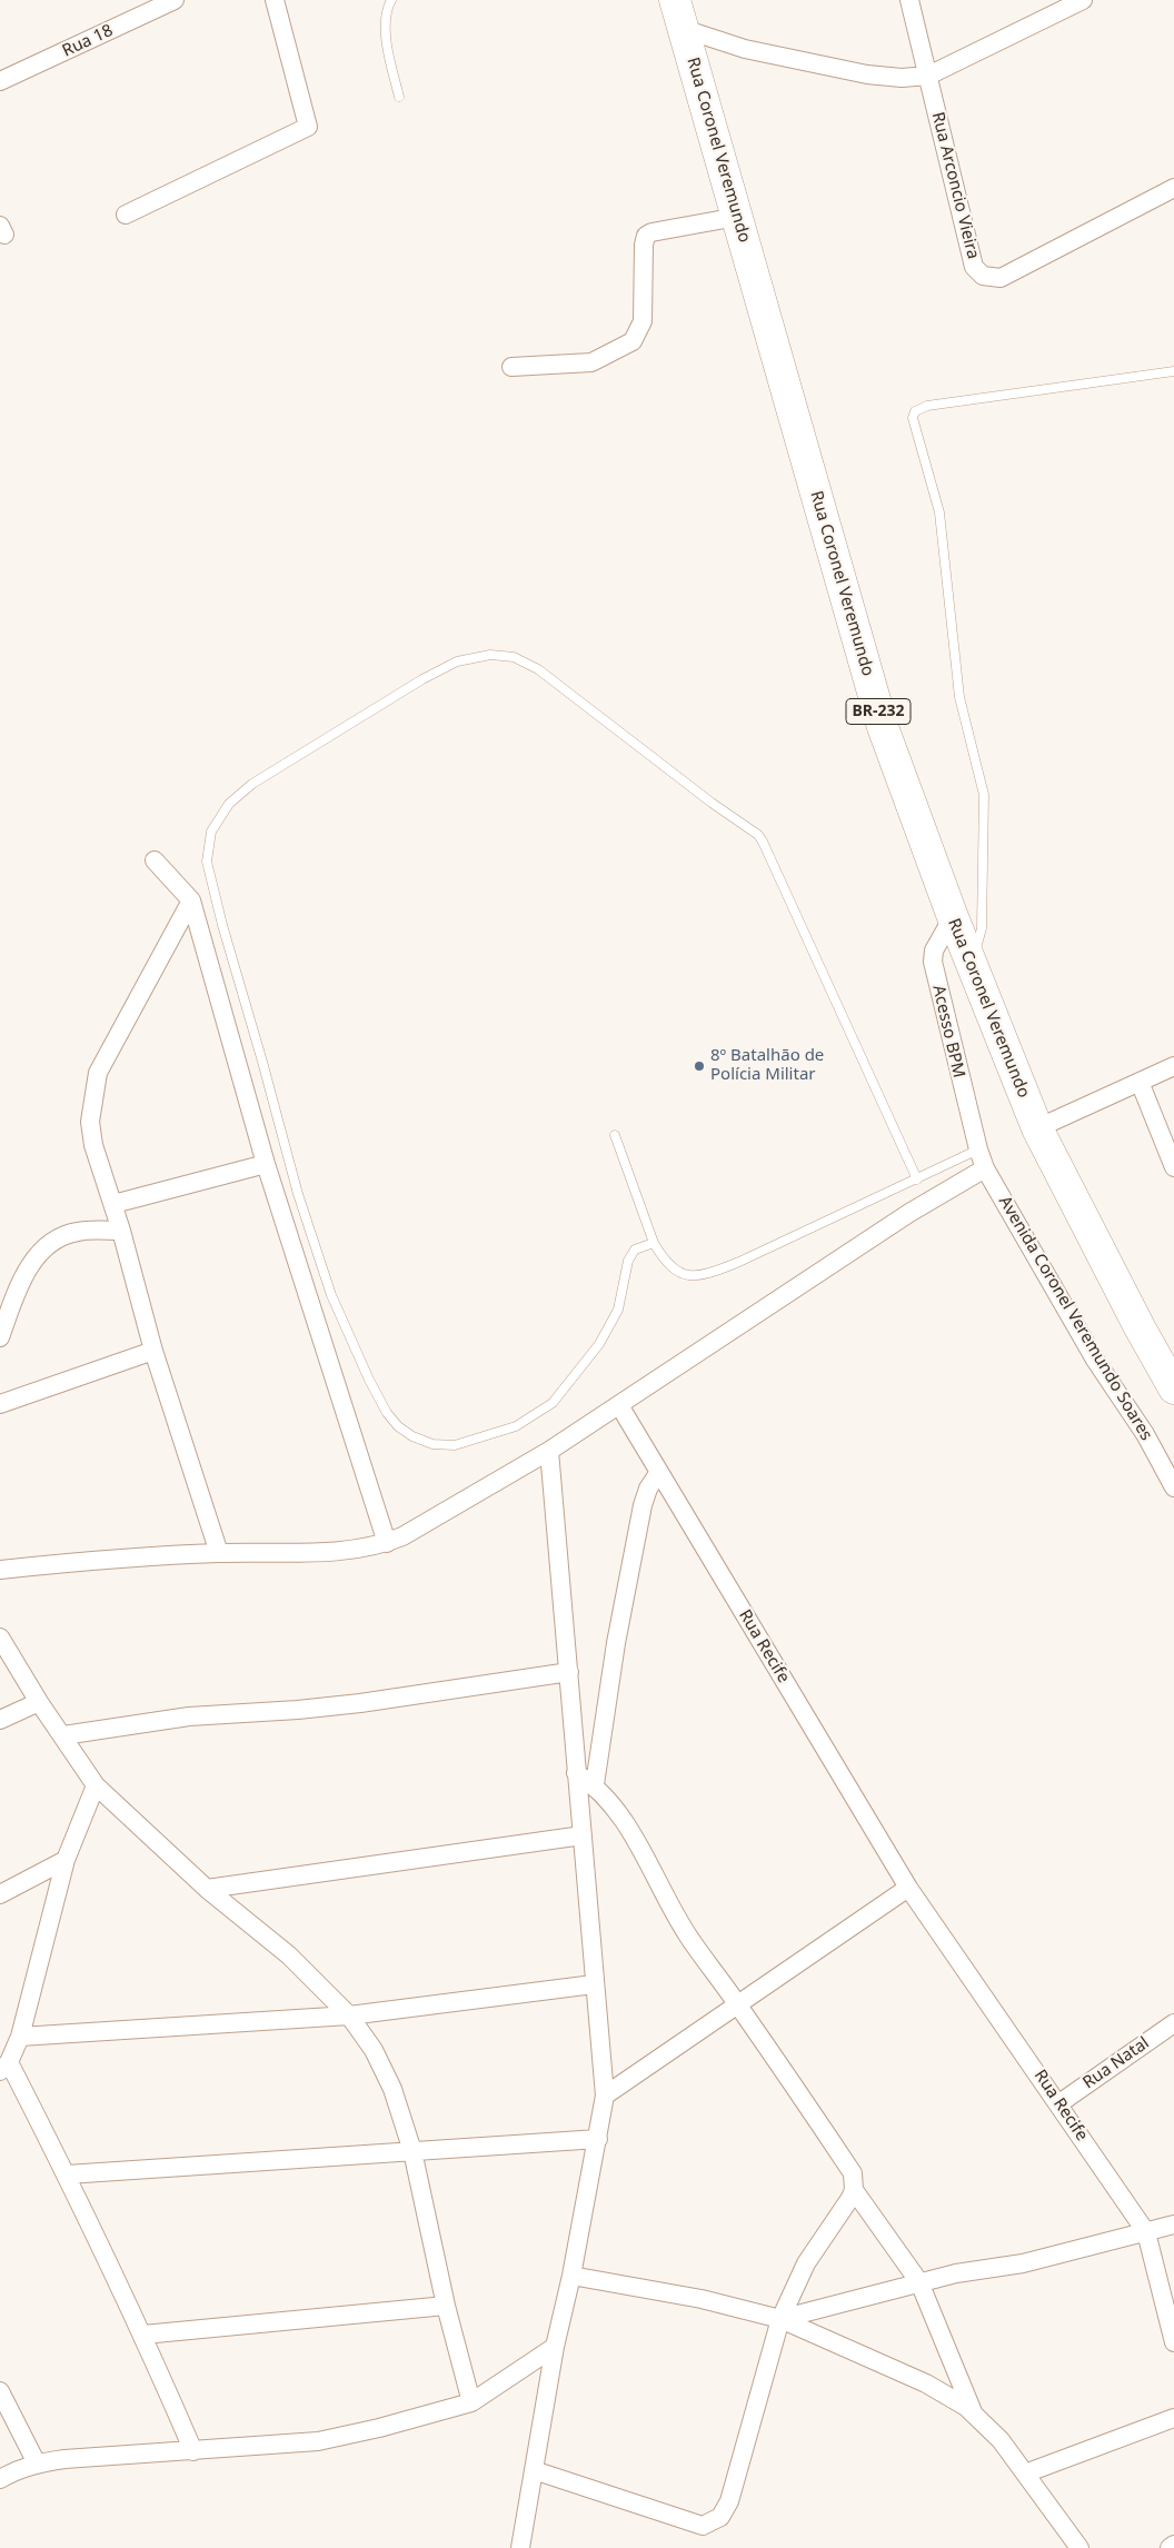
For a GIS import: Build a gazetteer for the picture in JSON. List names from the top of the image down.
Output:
{
  "streets": {
    "highway": ["Rua Coronel Veremundo", "BR-232"],
    "street": [
      "Rua 18",
      "Rua Arconcio Vieira",
      "Acesso BPM",
      "Avenida Coronel Veremundo Soares",
      "Rua Recife",
      "Rua Natal"
    ]
  },
  "crossings": [
    ["Rua Coronel Veremundo", "Acesso BPM"],
    ["Acesso BPM", "Avenida Coronel Veremundo Soares"],
    ["Rua Recife", "Rua Natal"]
  ],
  "places": ["8º Batalhão de Polícia Militar"]
}
